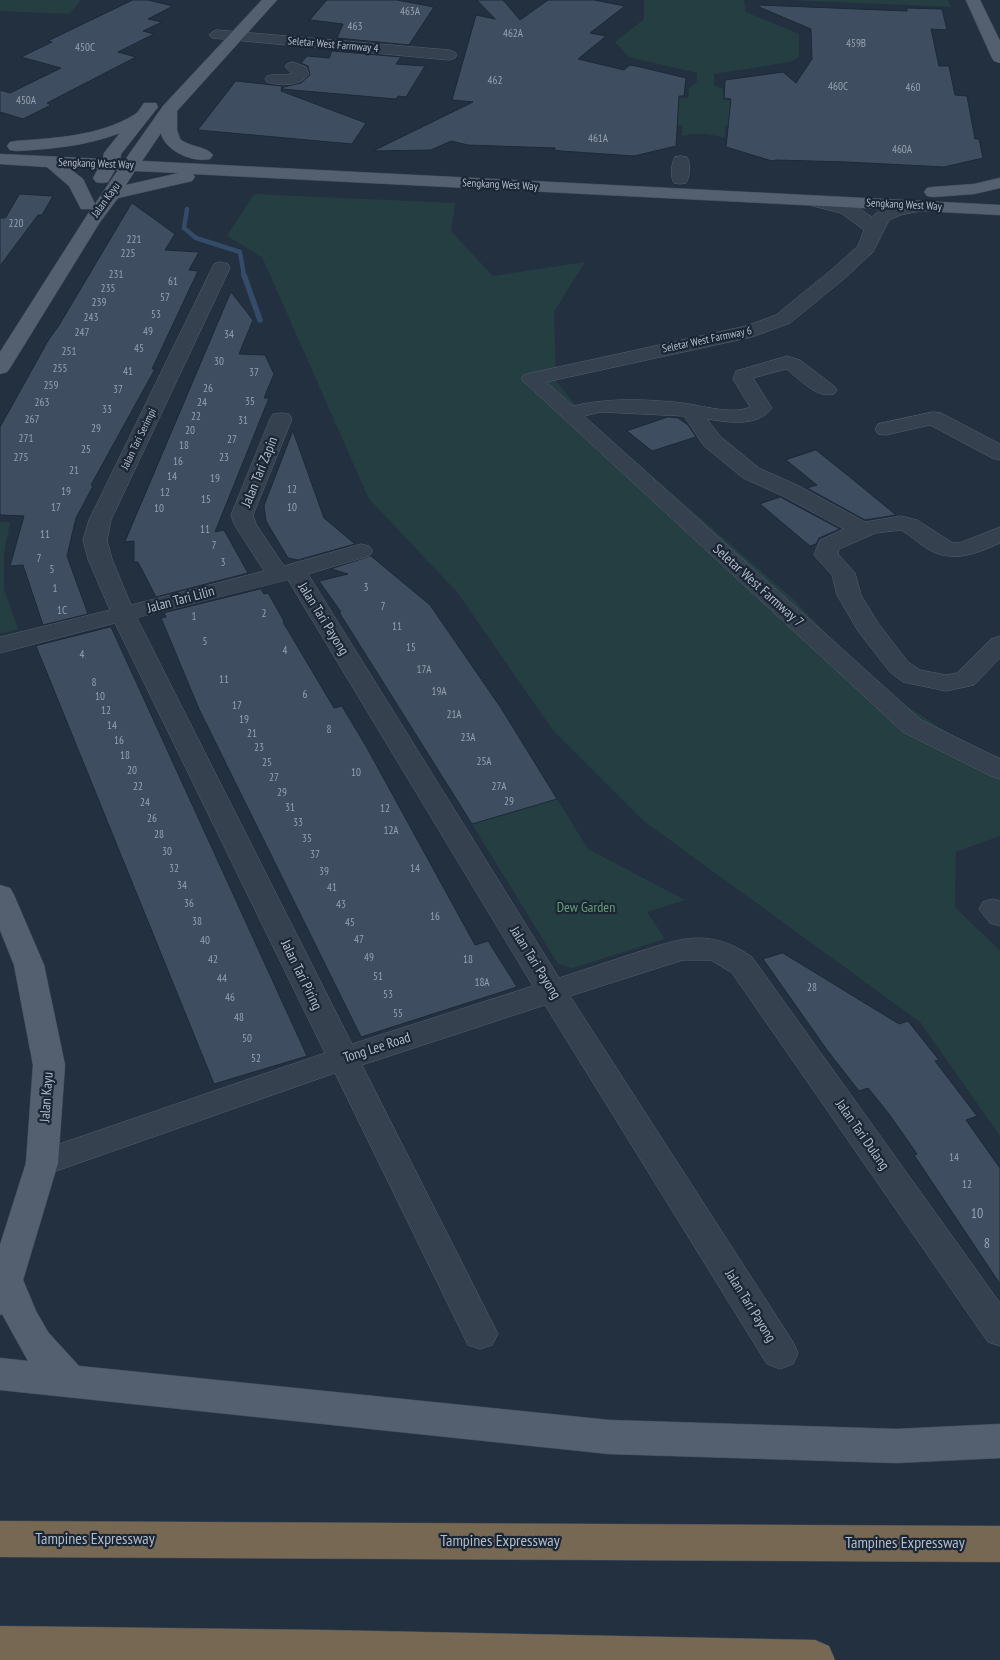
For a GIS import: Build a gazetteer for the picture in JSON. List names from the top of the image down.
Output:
{
  "streets": {
    "highway": ["Tampines Expressway"],
    "main road": ["Sengkang West Way", "Jalan Kayu"],
    "street": [
      "Seletar West Farmway 4",
      "Seletar West Farmway 6",
      "Jalan Tari Serimpi",
      "Jalan Tari Zapin",
      "Seletar West Farmway 7",
      "Jalan Tari Lilin",
      "Jalan Tari Payong",
      "Jalan Tari Piring",
      "Tong Lee Road",
      "Jalan Tari Dulang"
    ]
  },
  "crossings": [
    ["Seletar West Farmway 4", "Jalan Kayu"],
    ["Sengkang West Way", "Jalan Kayu"],
    ["Sengkang West Way", "Seletar West Farmway 6"],
    ["Jalan Kayu", "Tong Lee Road"],
    ["Seletar West Farmway 6", "Seletar West Farmway 7"],
    ["Jalan Tari Serimpi", "Jalan Tari Lilin"],
    ["Jalan Tari Serimpi", "Jalan Tari Piring"],
    ["Jalan Tari Zapin", "Jalan Tari Lilin"],
    ["Jalan Tari Zapin", "Jalan Tari Payong"],
    ["Jalan Tari Lilin", "Jalan Tari Payong"],
    ["Jalan Tari Lilin", "Jalan Tari Piring"],
    ["Jalan Tari Payong", "Tong Lee Road"],
    ["Jalan Tari Piring", "Tong Lee Road"],
    ["Tong Lee Road", "Jalan Tari Dulang"]
  ],
  "parks": ["Dew Garden"],
  "house_numbers": [
    "463A",
    "463",
    "462A",
    "459B",
    "450C",
    "462",
    "460C",
    "460",
    "450A",
    "461A",
    "460A",
    "220",
    "221",
    "225",
    "231",
    "61",
    "235",
    "57",
    "239",
    "53",
    "243",
    "49",
    "247",
    "34",
    "45",
    "251",
    "30",
    "255",
    "41",
    "37",
    "259",
    "26",
    "37",
    "35",
    "263",
    "24",
    "33",
    "22",
    "267",
    "31",
    "29",
    "20",
    "271",
    "27",
    "18",
    "25",
    "275",
    "23",
    "16",
    "21",
    "14",
    "19",
    "12",
    "19",
    "12",
    "15",
    "17",
    "10",
    "10",
    "11",
    "11",
    "7",
    "7",
    "3",
    "5",
    "3",
    "1",
    "7",
    "1C",
    "2",
    "1",
    "11",
    "5",
    "15",
    "4",
    "4",
    "17A",
    "11",
    "8",
    "19A",
    "6",
    "10",
    "17",
    "12",
    "21A",
    "19",
    "14",
    "8",
    "21",
    "23A",
    "16",
    "23",
    "18",
    "25A",
    "25",
    "20",
    "10",
    "27",
    "22",
    "27A",
    "29",
    "29",
    "24",
    "31",
    "12",
    "26",
    "33",
    "12A",
    "28",
    "35",
    "30",
    "37",
    "32",
    "14",
    "39",
    "34",
    "41",
    "36",
    "43",
    "16",
    "38",
    "45",
    "47",
    "40",
    "49",
    "42",
    "18",
    "51",
    "44",
    "18A",
    "28",
    "53",
    "46",
    "55",
    "48",
    "50",
    "52",
    "14",
    "12",
    "10",
    "8"
  ]
}
